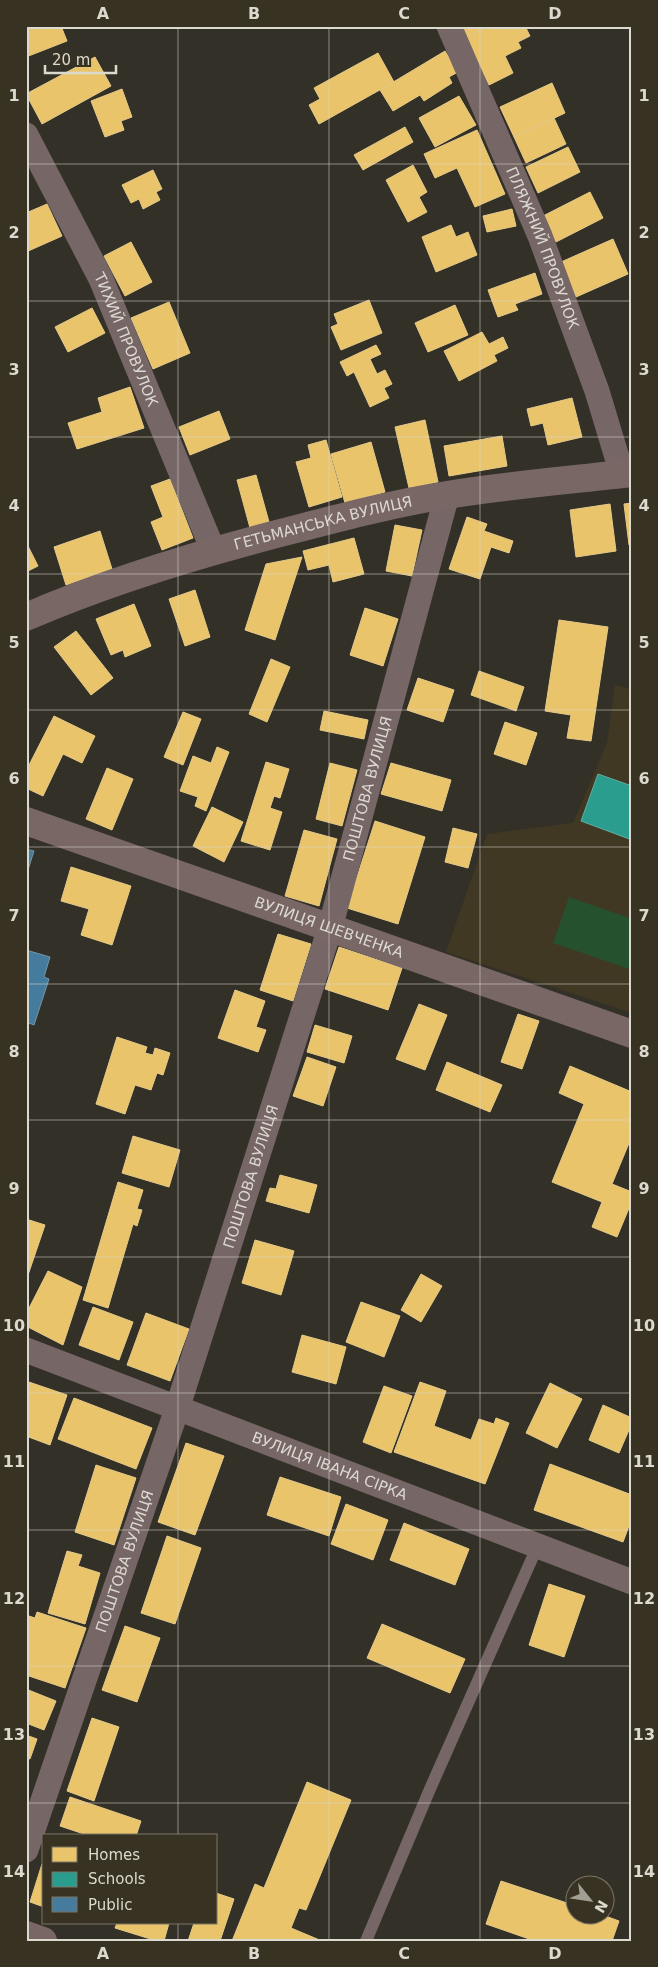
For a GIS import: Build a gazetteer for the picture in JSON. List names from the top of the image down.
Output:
{
  "streets": {
    "street": [
      "ПЛЯЖНИЙ ПРОВУЛОК",
      "ТИХИЙ ПРОВУЛОК",
      "ГЕТЬМАНСЬКА ВУЛИЦЯ",
      "ПОШТОВА ВУЛИЦЯ",
      "ВУЛИЦЯ ШЕВЧЕНКА",
      "ВУЛИЦЯ ІВАНА СІРКА"
    ]
  },
  "crossings": [
    ["ПЛЯЖНИЙ ПРОВУЛОК", "ГЕТЬМАНСЬКА ВУЛИЦЯ"],
    ["ТИХИЙ ПРОВУЛОК", "ГЕТЬМАНСЬКА ВУЛИЦЯ"],
    ["ГЕТЬМАНСЬКА ВУЛИЦЯ", "ПОШТОВА ВУЛИЦЯ"],
    ["ПОШТОВА ВУЛИЦЯ", "ВУЛИЦЯ ШЕВЧЕНКА"],
    ["ПОШТОВА ВУЛИЦЯ", "ВУЛИЦЯ ІВАНА СІРКА"]
  ],
  "legend": ["Homes", "Schools", "Public"],
  "scale_bar": "20 m",
  "north": "bottom right",
  "grid": {
    "columns": [
      "A",
      "B",
      "C",
      "D"
    ],
    "rows": [
      "1",
      "2",
      "3",
      "4",
      "5",
      "6",
      "7",
      "8",
      "9",
      "10",
      "11",
      "12",
      "13",
      "14"
    ]
  }
}
